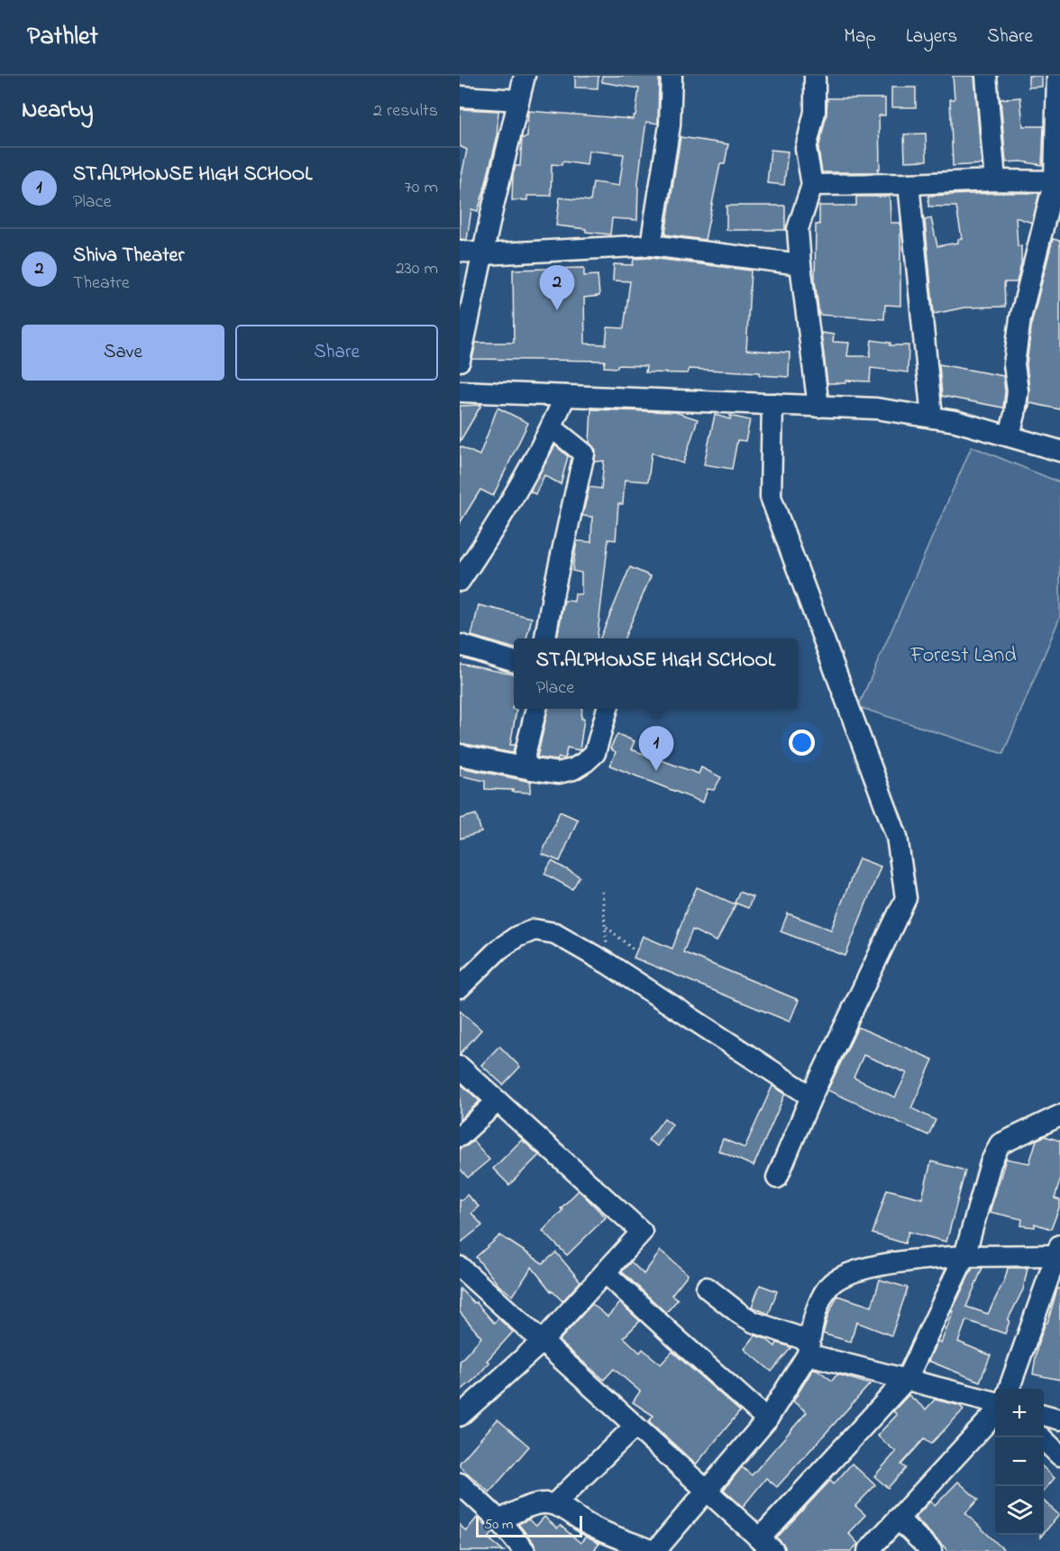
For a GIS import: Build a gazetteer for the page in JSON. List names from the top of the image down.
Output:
{
  "parks": ["Forest Land"],
  "scale_bar": "50 m",
  "page": {
    "header": "Pathlet",
    "nav": ["Map", "Layers", "Share"],
    "heading": ["Nearby", "2 results"],
    "list": [
      {
        "mark": "1",
        "name": "ST.ALPHONSE HIGH SCHOOL",
        "note": "Place",
        "value": "70 m"
      },
      {
        "mark": "2",
        "name": "Shiva Theater",
        "note": "Theatre",
        "value": "230 m"
      }
    ],
    "pins": ["2", "1"],
    "buttons": ["Save", "Share"],
    "popup": ["ST.ALPHONSE HIGH SCHOOL", "Place"],
    "map_buttons": ["+", "−"],
    "scale": "50 m"
  }
}
